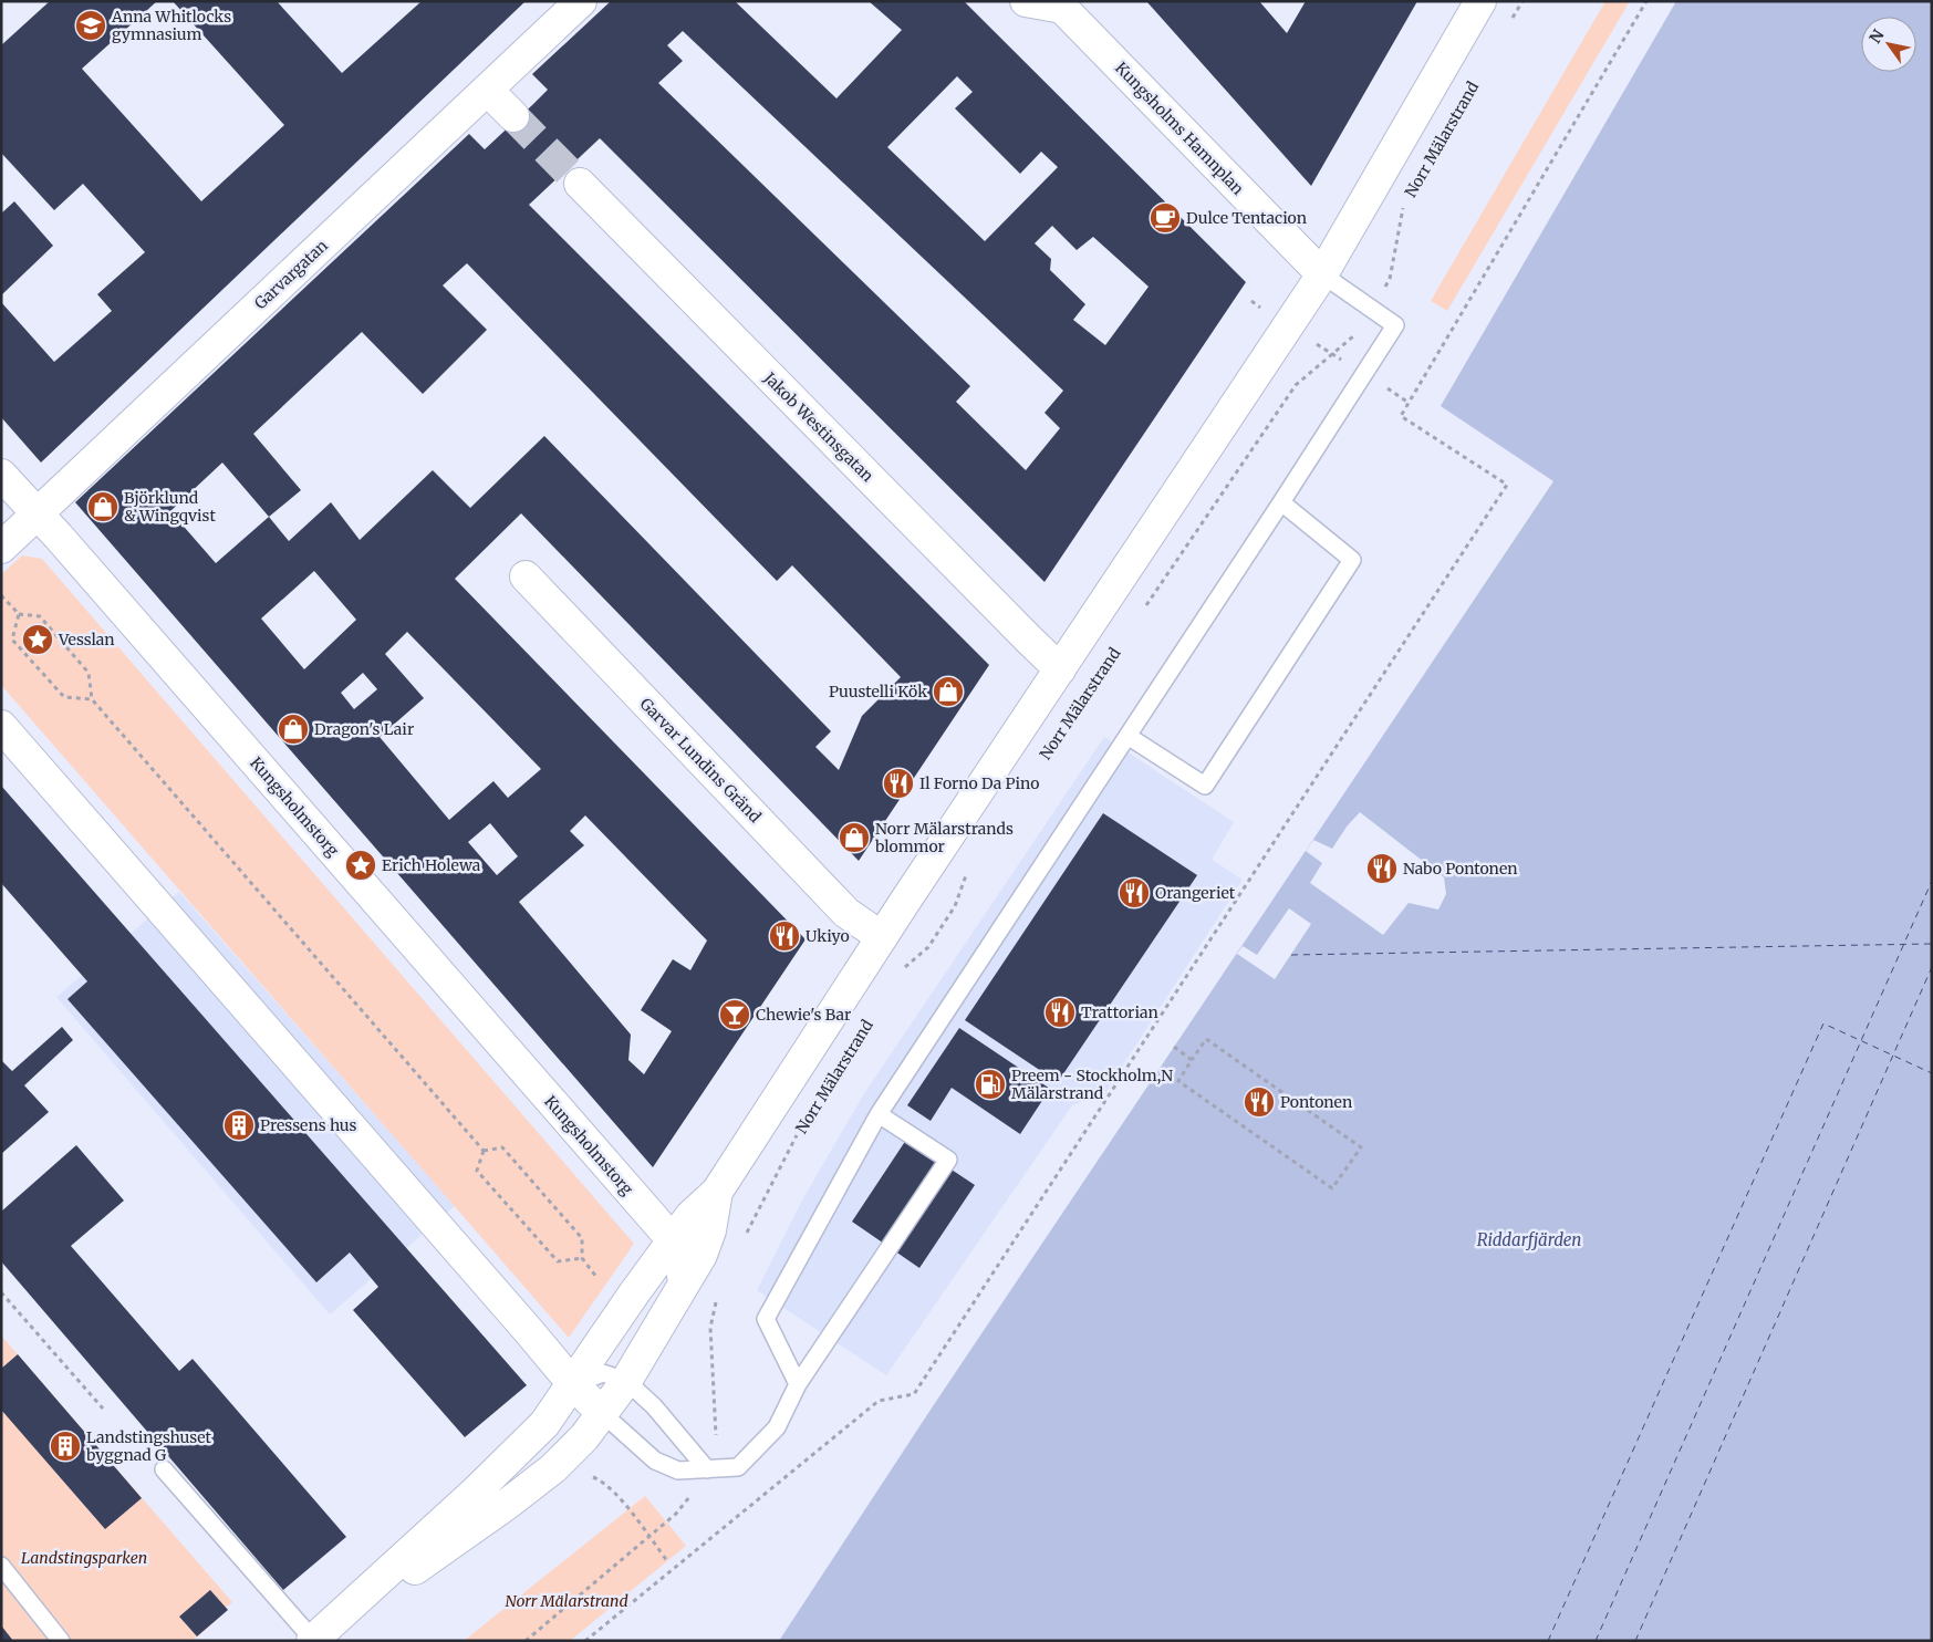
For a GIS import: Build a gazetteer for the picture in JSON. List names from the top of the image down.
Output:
{
  "streets": {
    "street": [
      "Kungsholms Hamnplan",
      "Garvargatan",
      "Jakob Westinsgatan",
      "Garvar Lundins Gränd",
      "Kungsholmstorg"
    ],
    "path": ["Norr Mälarstrand"]
  },
  "crossings": [
    ["Garvargatan", "Kungsholmstorg"]
  ],
  "water": ["Riddarfjärden"],
  "parks": ["Landstingsparken", "Norr Mälarstrand"],
  "places": {
    "school or university": ["Anna Whitlocks gymnasium"],
    "cafe": ["Dulce Tentacion"],
    "shop": [
      "Björklund & Wingqvist",
      "Puustelli Kök",
      "Dragon's Lair",
      "Norr Mälarstrands blommor"
    ],
    "place": ["Vesslan", "Erich Holewa"],
    "restaurant": [
      "Il Forno Da Pino",
      "Nabo Pontonen",
      "Orangeriet",
      "Ukiyo",
      "Trattorian",
      "Pontonen"
    ],
    "bar": ["Chewie's Bar"],
    "fuel station": ["Preem - Stockholm,N Mälarstrand"],
    "building": ["Pressens hus", "Landstingshuset byggnad G"]
  },
  "north": "top left"
}
